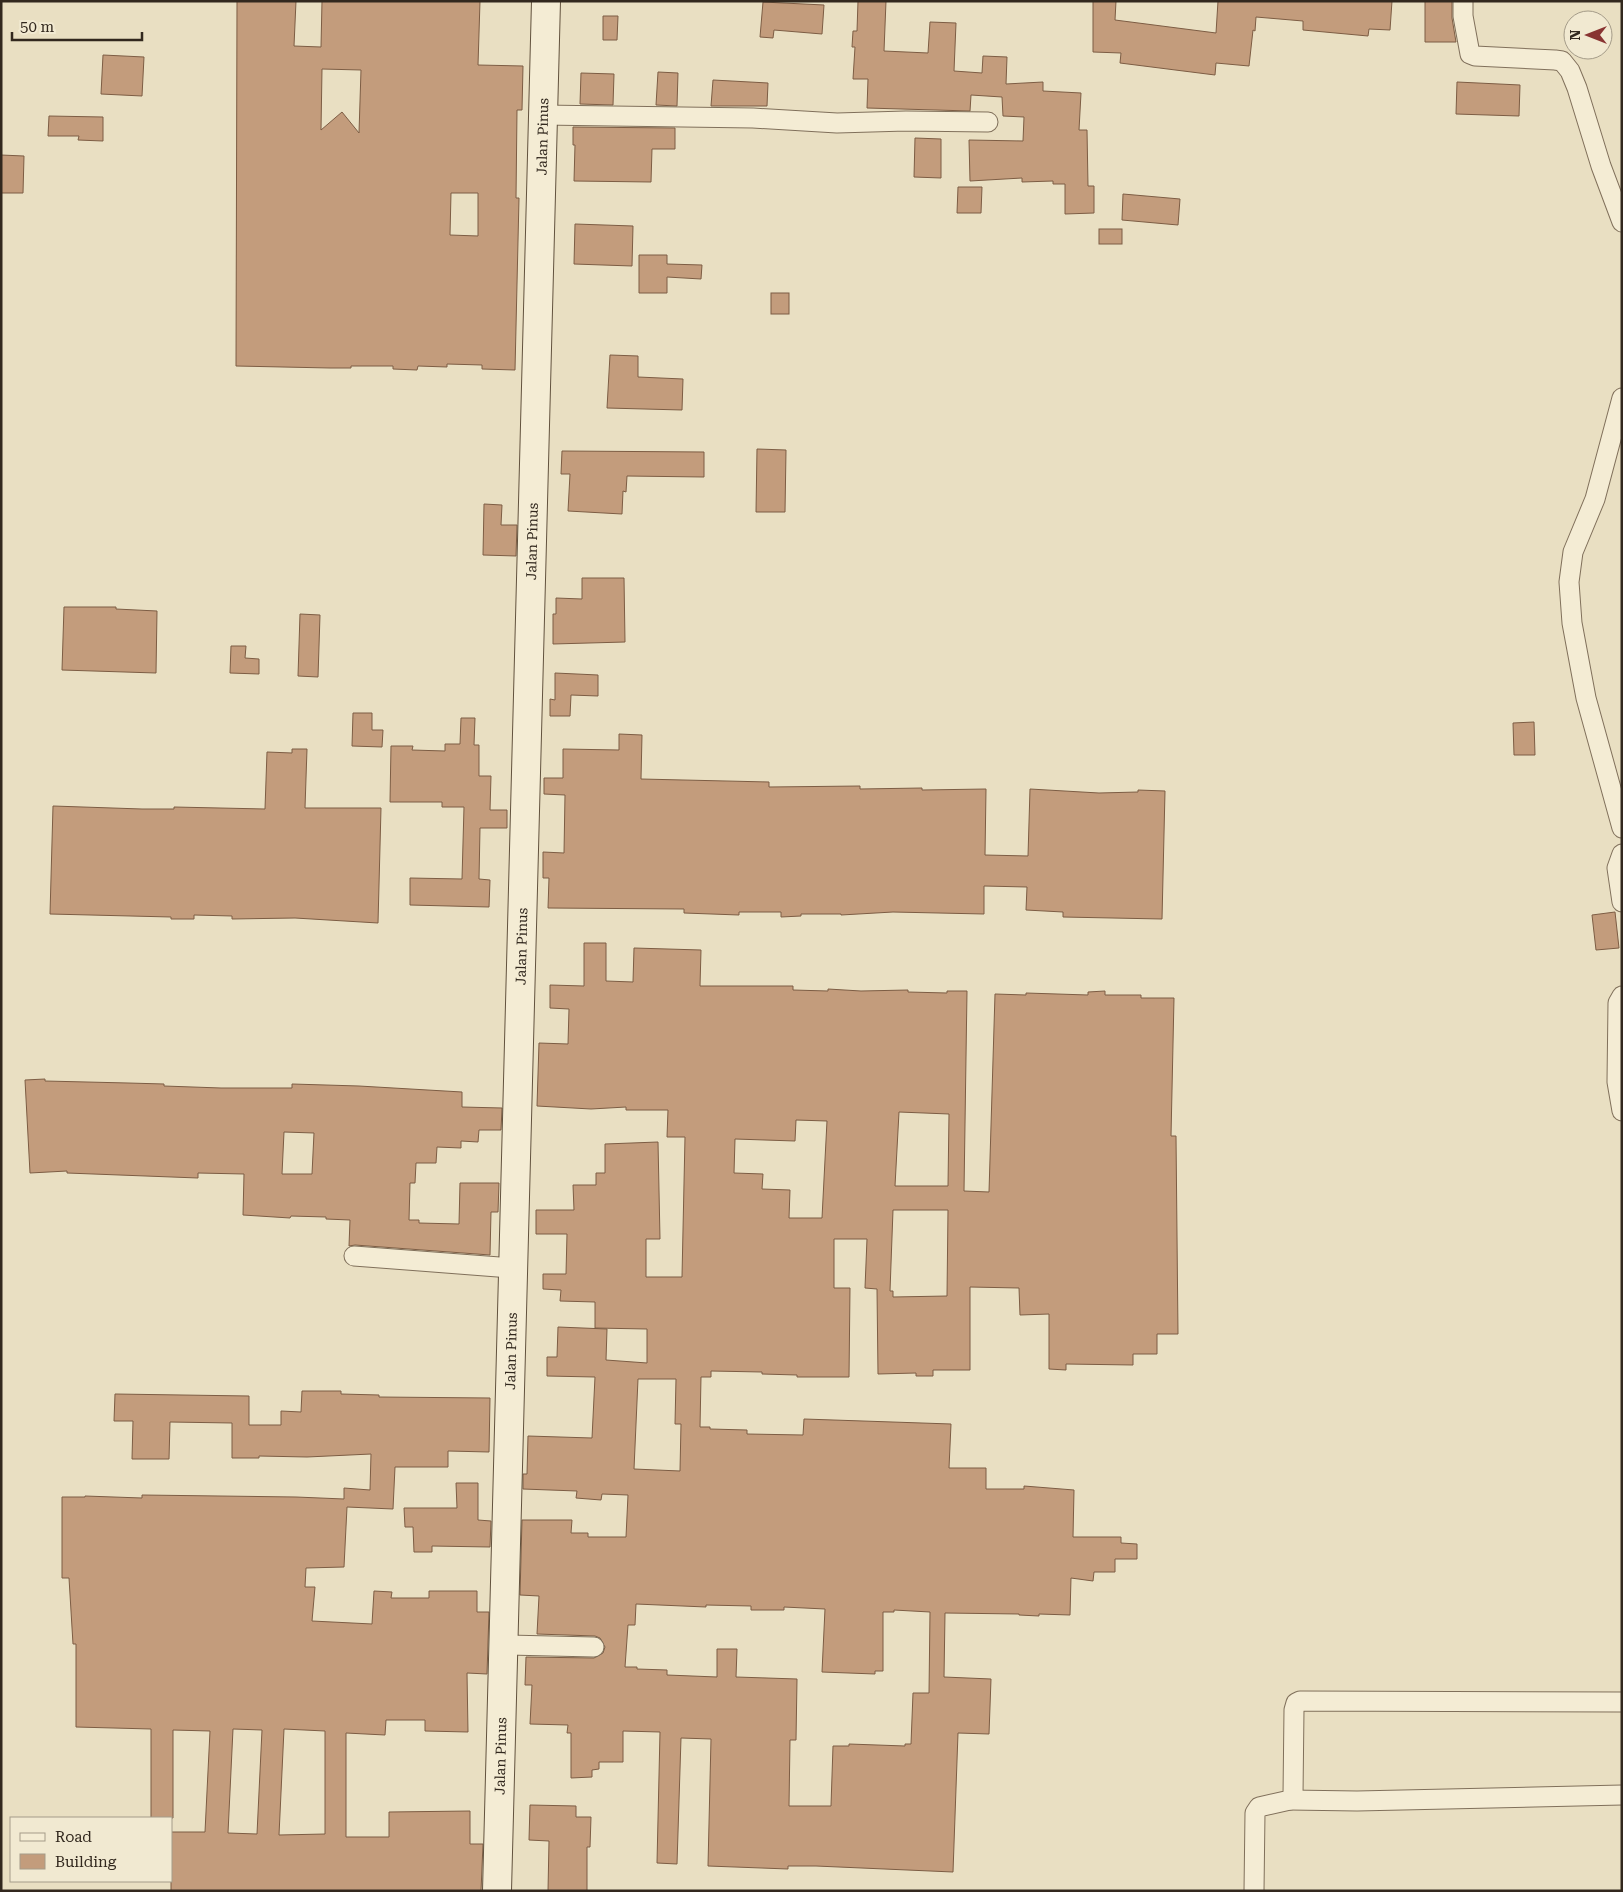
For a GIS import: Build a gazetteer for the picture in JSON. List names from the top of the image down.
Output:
{
  "streets": {
    "street": ["Jalan Pinus"]
  },
  "legend": ["Road", "Building"],
  "scale_bar": "50 m",
  "north": "left"
}
